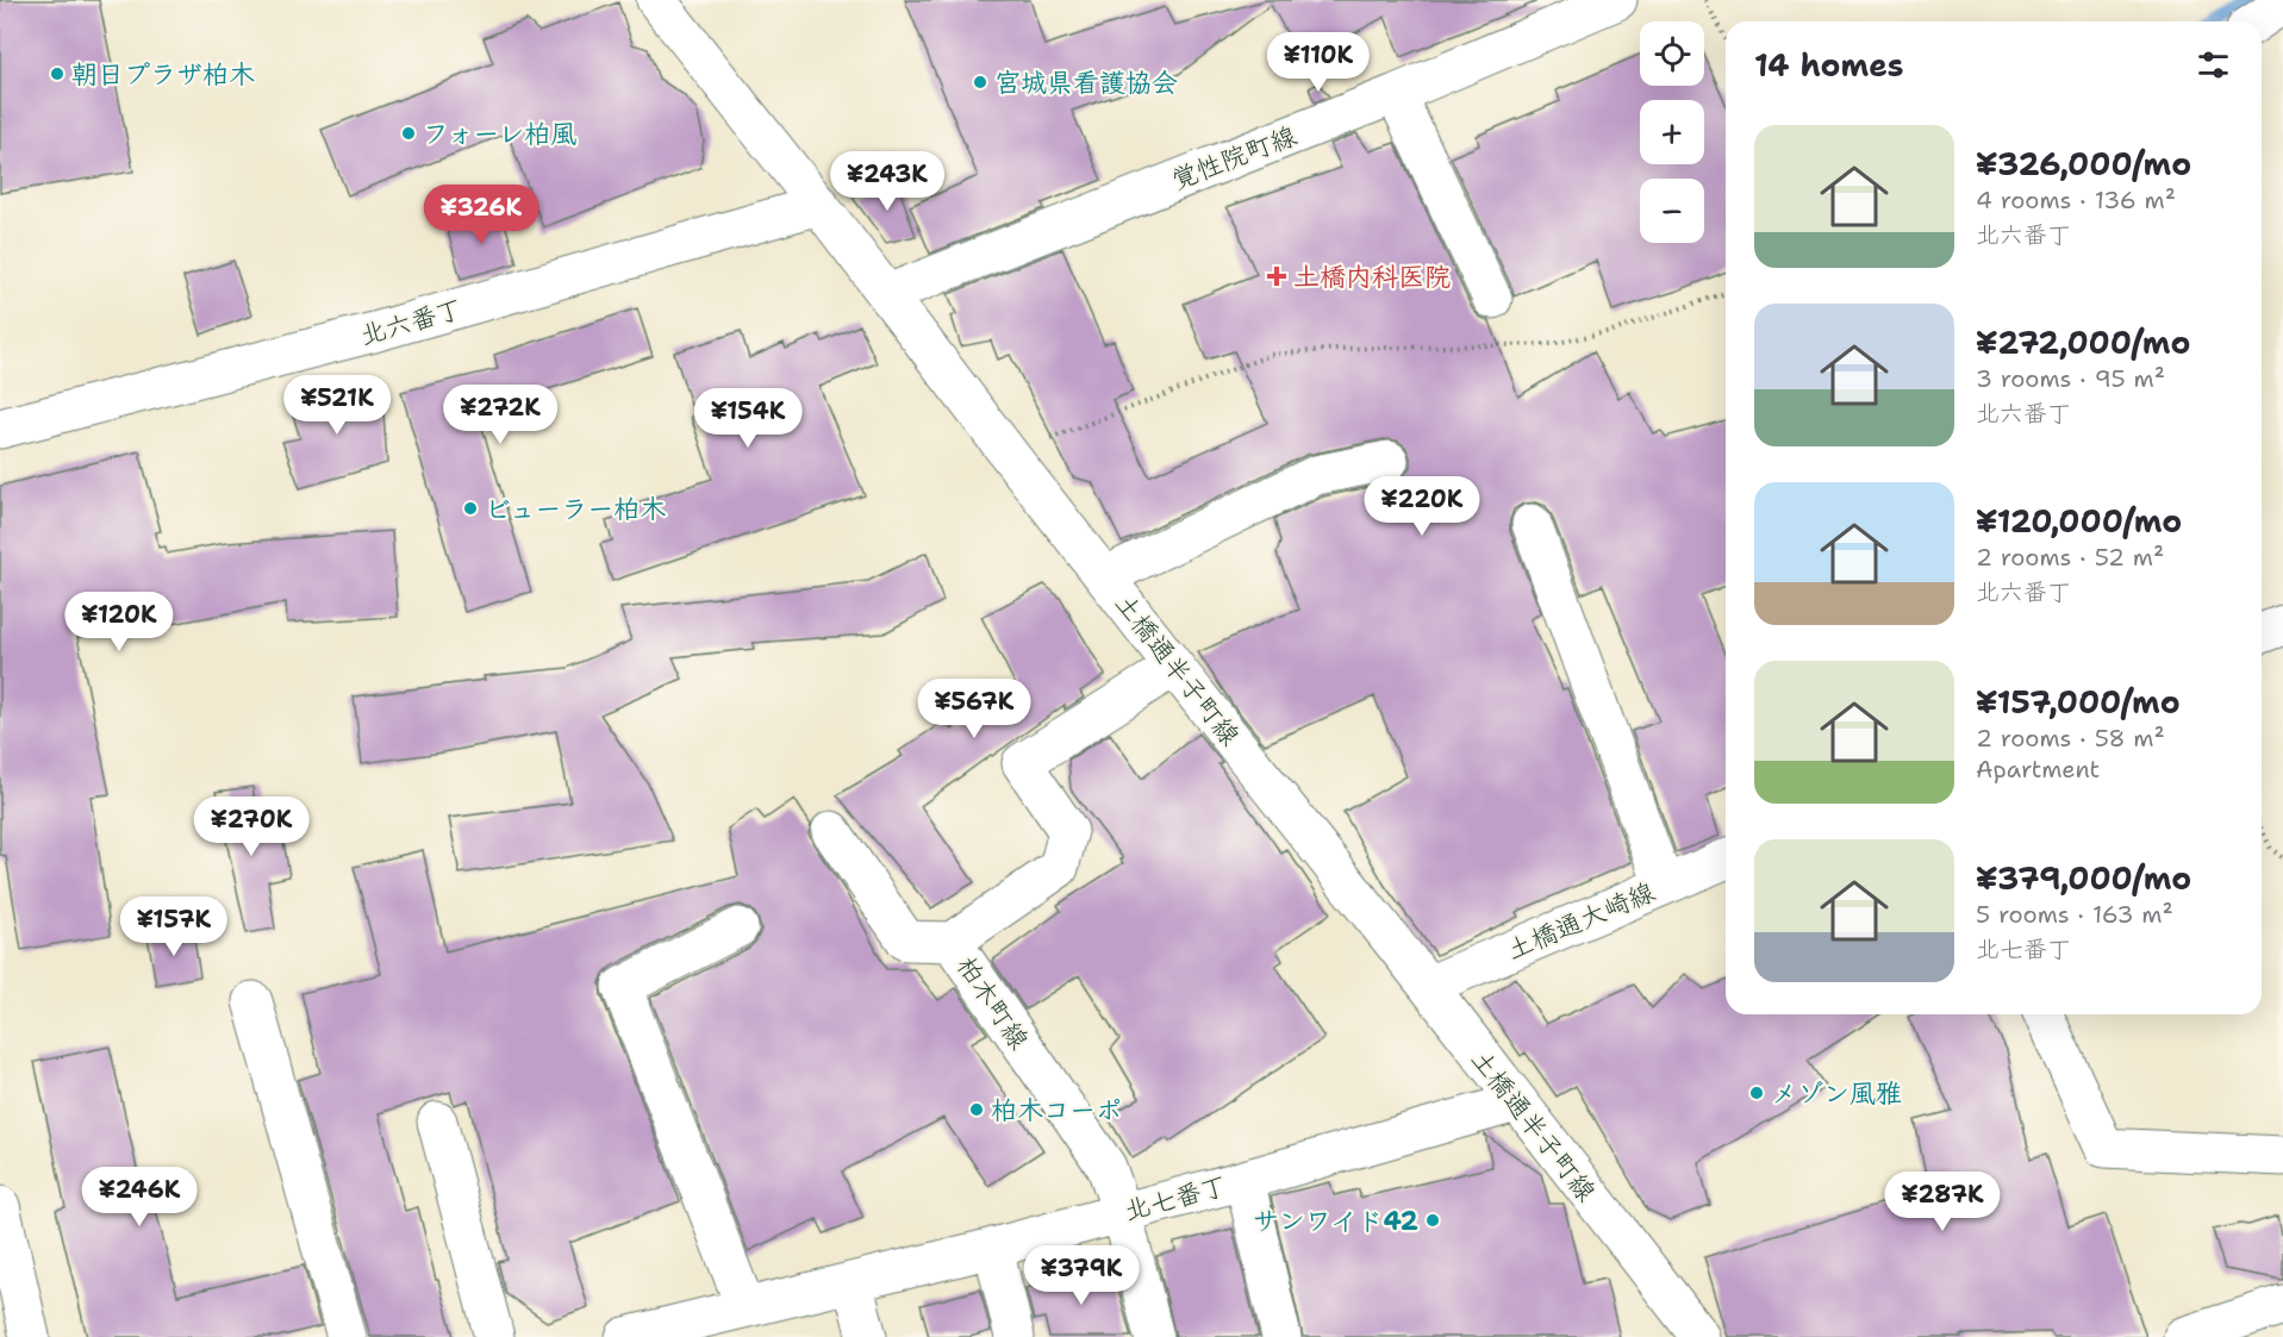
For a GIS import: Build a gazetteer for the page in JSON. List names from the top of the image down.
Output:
{
  "streets": {
    "street": [
      "覚性院町線",
      "北六番丁",
      "土橋通半子町線",
      "土橋通大崎線",
      "柏木町線",
      "北七番丁"
    ]
  },
  "crossings": [
    ["覚性院町線", "土橋通半子町線"],
    ["北六番丁", "土橋通半子町線"],
    ["土橋通半子町線", "土橋通大崎線"],
    ["土橋通半子町線", "柏木町線"],
    ["土橋通半子町線", "北七番丁"],
    ["柏木町線", "北七番丁"]
  ],
  "places": {
    "other": [
      "朝日プラザ柏木",
      "宮城県看護協会",
      "フォーレ柏風",
      "ビューラー柏木",
      "メゾン風雅",
      "柏木コーポ",
      "サンワイド42"
    ],
    "health": ["土橋内科医院"]
  },
  "page": {
    "map_buttons": ["+", "−"],
    "heading": "14 homes",
    "price": [
      "¥110K",
      "¥243K",
      "¥326K",
      "¥521K",
      "¥272K",
      "¥154K",
      "¥220K",
      "¥120K",
      "¥567K",
      "¥270K",
      "¥157K",
      "¥246K",
      "¥287K",
      "¥379K"
    ],
    "list": [
      {
        "name": "¥326,000/mo",
        "note": "4 rooms · 136 m² · 北六番丁"
      },
      {
        "name": "¥272,000/mo",
        "note": "3 rooms · 95 m² · 北六番丁"
      },
      {
        "name": "¥120,000/mo",
        "note": "2 rooms · 52 m² · 北六番丁"
      },
      {
        "name": "¥157,000/mo",
        "note": "2 rooms · 58 m² · Apartment"
      },
      {
        "name": "¥379,000/mo",
        "note": "5 rooms · 163 m² · 北七番丁"
      }
    ]
  }
}
